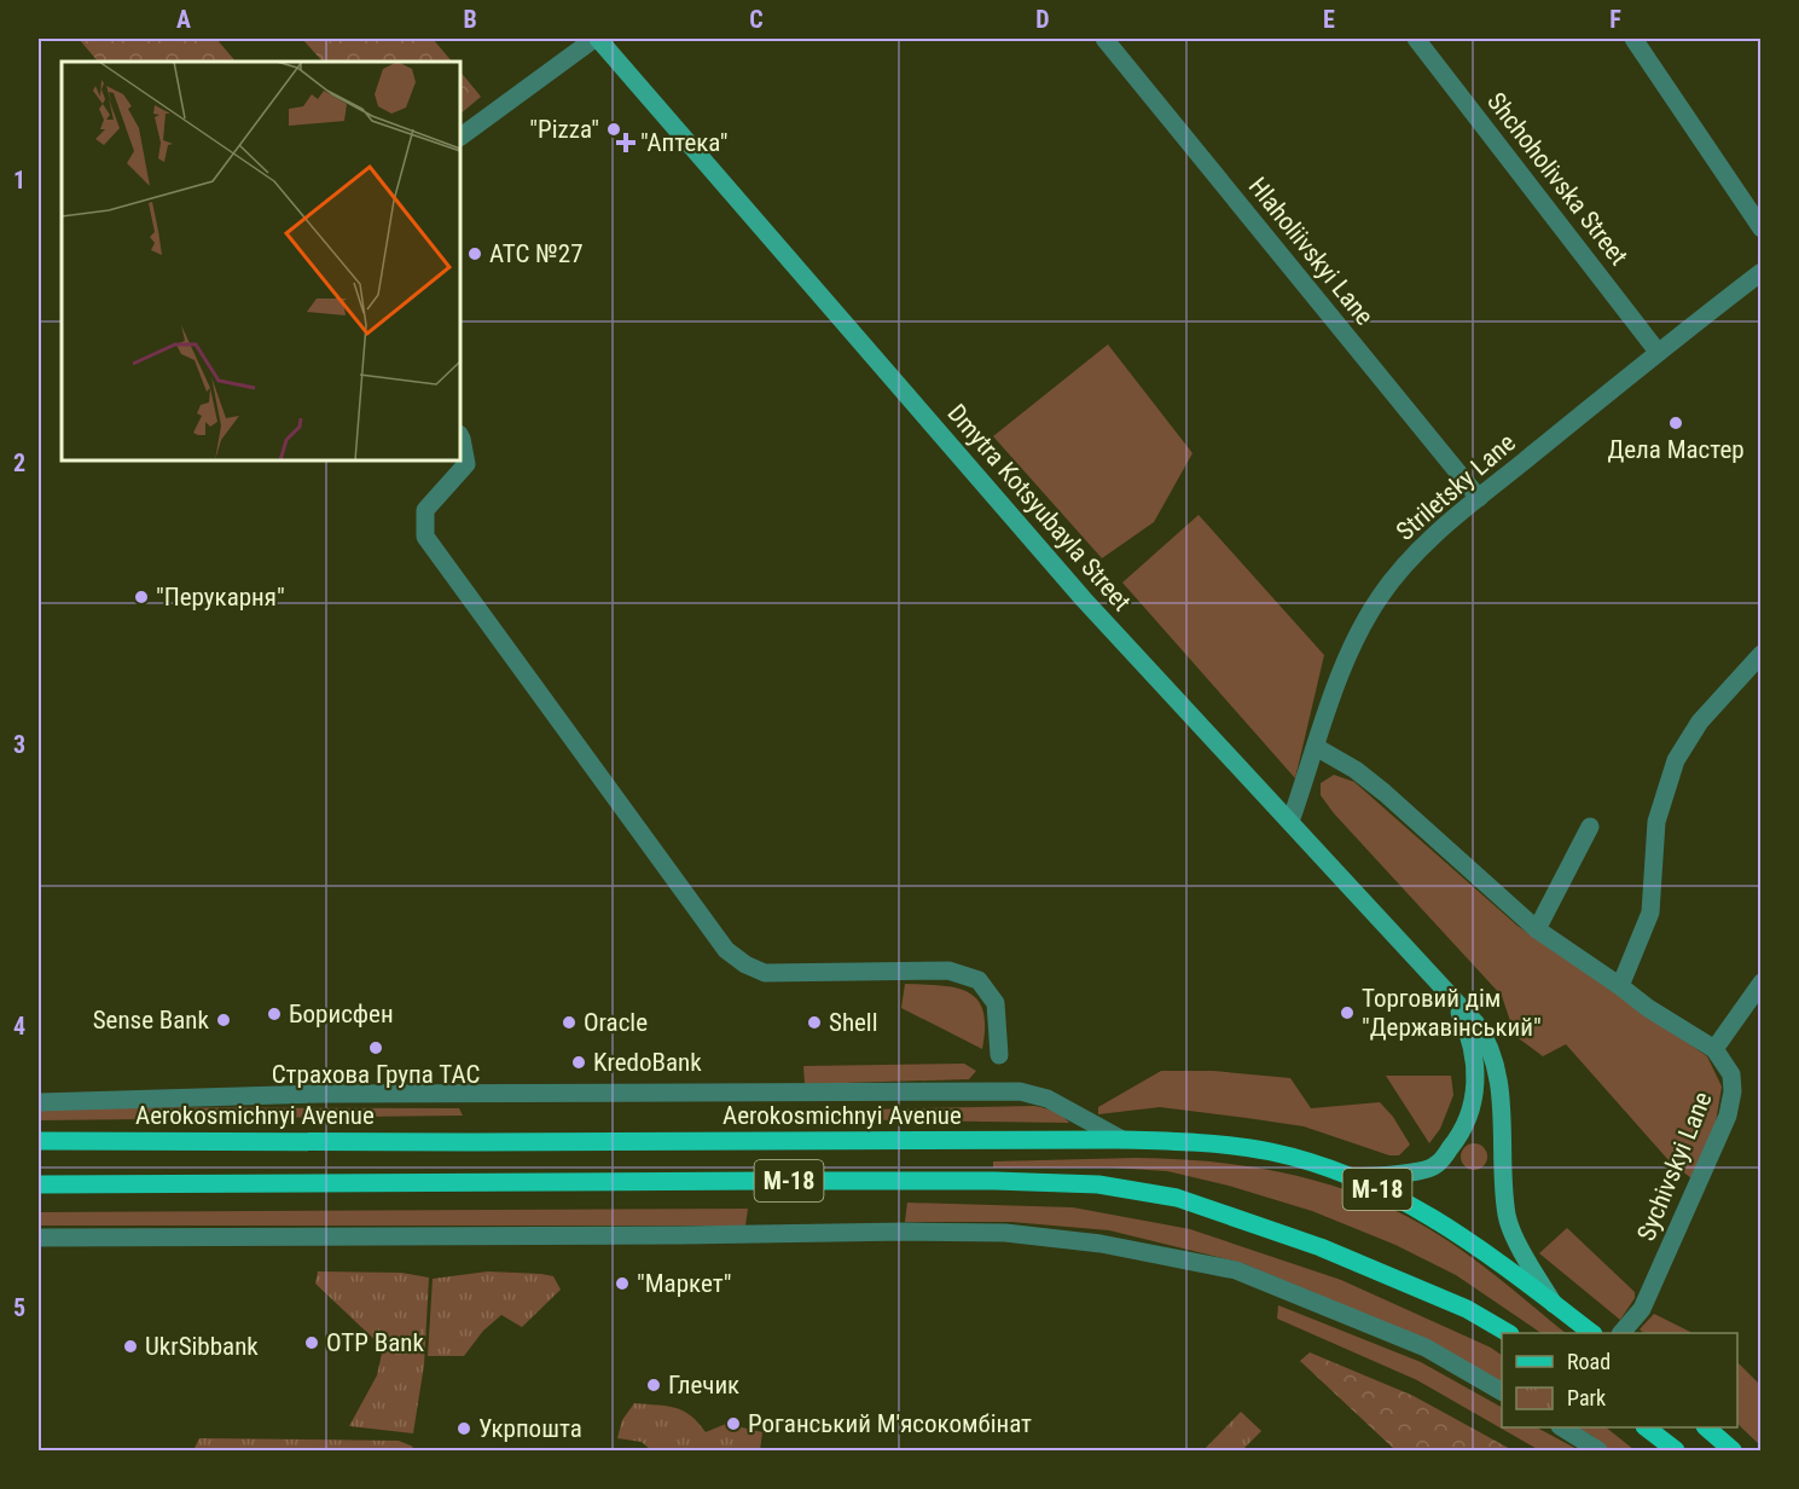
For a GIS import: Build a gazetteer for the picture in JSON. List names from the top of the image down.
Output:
{
  "streets": {
    "main road": ["Dmytra Kotsyubayla Street", "Aerokosmichnyi Avenue", "М-18"],
    "street": [
      "Shchoholivska Street",
      "Hlaholiivskyi Lane",
      "Striletsky Lane",
      "Sychivskyi Lane"
    ]
  },
  "crossings": [
    ["Shchoholivska Street", "Striletsky Lane"],
    ["Hlaholiivskyi Lane", "Striletsky Lane"],
    ["Striletsky Lane", "Dmytra Kotsyubayla Street"],
    ["Dmytra Kotsyubayla Street", "Aerokosmichnyi Avenue"]
  ],
  "places": {
    "other": [
      "\"Pizza\"",
      "АТС №27",
      "Дела Мастер",
      "\"Перукарня\"",
      "Торговий дім \"Державінський\"",
      "Борисфен",
      "Sense Bank",
      "Oracle",
      "Shell",
      "Страхова Група ТАС",
      "KredoBank",
      "\"Маркет\"",
      "OTP Bank",
      "UkrSibbank",
      "Глечик",
      "Роганський М'ясокомбінат",
      "Укрпошта"
    ],
    "health": ["\"Аптека\""]
  },
  "legend": ["Road", "Park"],
  "grid": {
    "columns": [
      "A",
      "B",
      "C",
      "D",
      "E",
      "F"
    ],
    "rows": [
      "1",
      "2",
      "3",
      "4",
      "5"
    ]
  }
}
